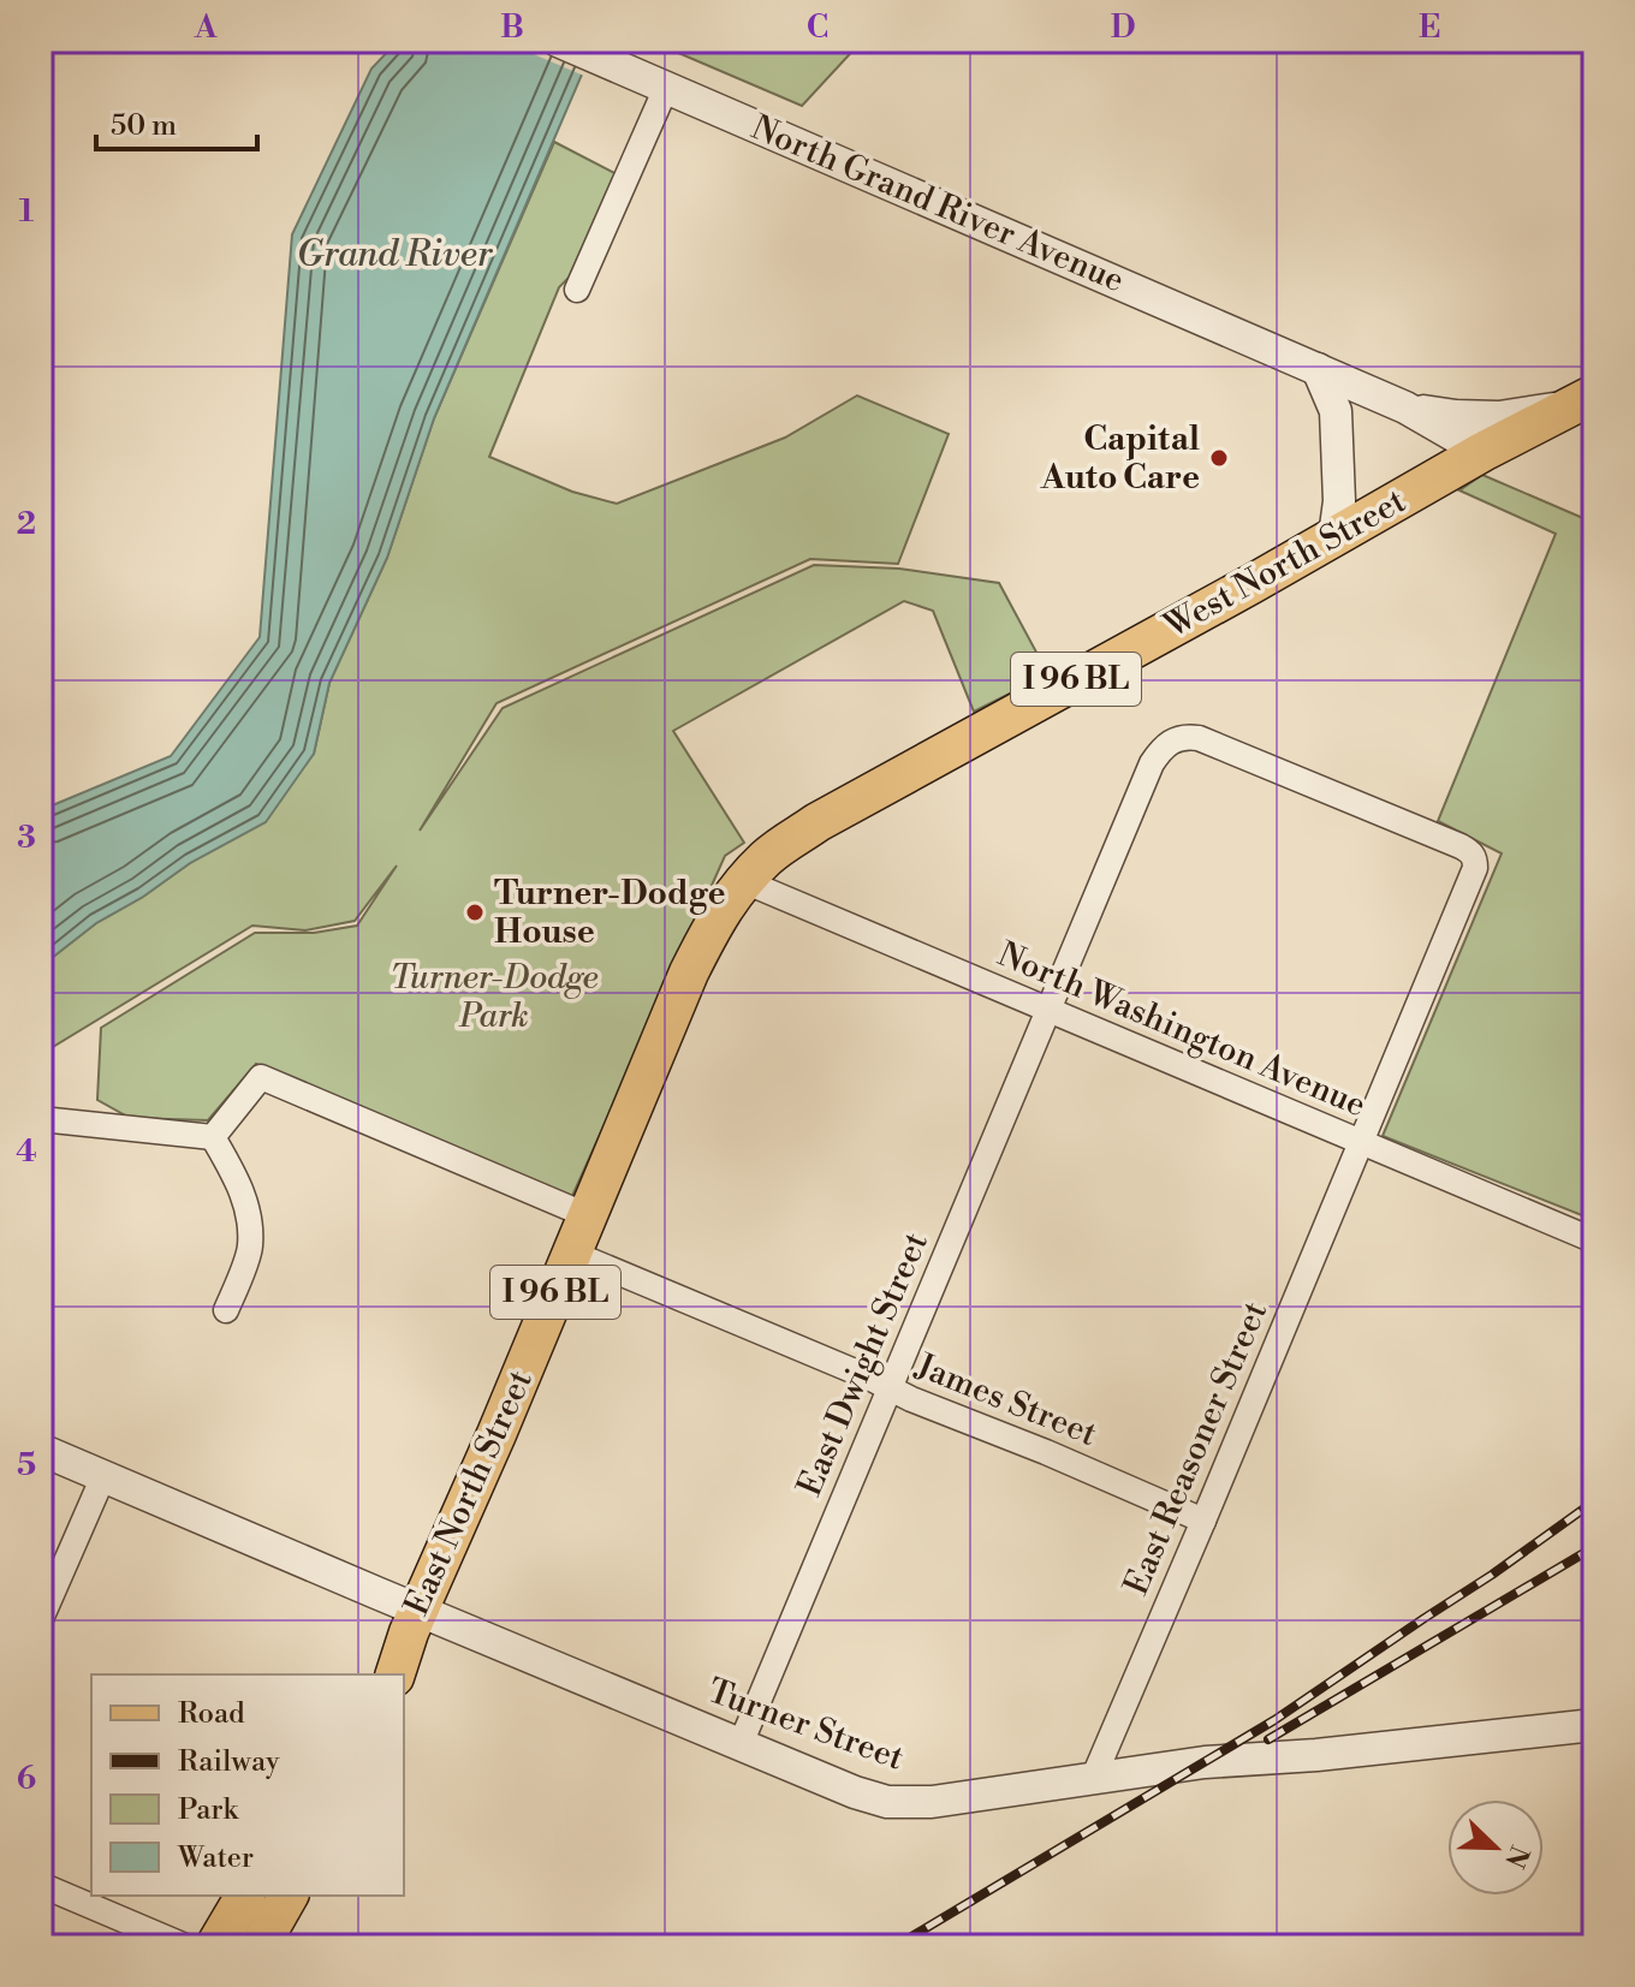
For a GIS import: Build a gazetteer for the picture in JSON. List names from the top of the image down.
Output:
{
  "streets": {
    "main road": ["West North Street", "I 96 BL", "East North Street"],
    "street": [
      "North Grand River Avenue",
      "North Washington Avenue",
      "East Dwight Street",
      "James Street",
      "East Reasoner Street",
      "Turner Street"
    ]
  },
  "crossings": [
    ["North Grand River Avenue", "West North Street"],
    ["North Grand River Avenue", "I 96 BL"],
    ["West North Street", "I 96 BL"],
    ["West North Street", "North Washington Avenue"],
    ["West North Street", "East North Street"],
    ["North Washington Avenue", "East Dwight Street"],
    ["North Washington Avenue", "East Reasoner Street"],
    ["North Washington Avenue", "East North Street"],
    ["East Dwight Street", "James Street"],
    ["East Dwight Street", "East Reasoner Street"],
    ["East Dwight Street", "Turner Street"],
    ["James Street", "East Reasoner Street"],
    ["James Street", "East North Street"],
    ["East Reasoner Street", "Turner Street"],
    ["East North Street", "Turner Street"]
  ],
  "water": ["Grand River"],
  "parks": ["Turner-Dodge Park"],
  "places": ["Capital Auto Care", "Turner-Dodge House"],
  "legend": [
    "Road",
    "Railway",
    "Park",
    "Water"
  ],
  "scale_bar": "50 m",
  "north": "bottom right",
  "grid": {
    "columns": [
      "A",
      "B",
      "C",
      "D",
      "E"
    ],
    "rows": [
      "1",
      "2",
      "3",
      "4",
      "5",
      "6"
    ]
  }
}
